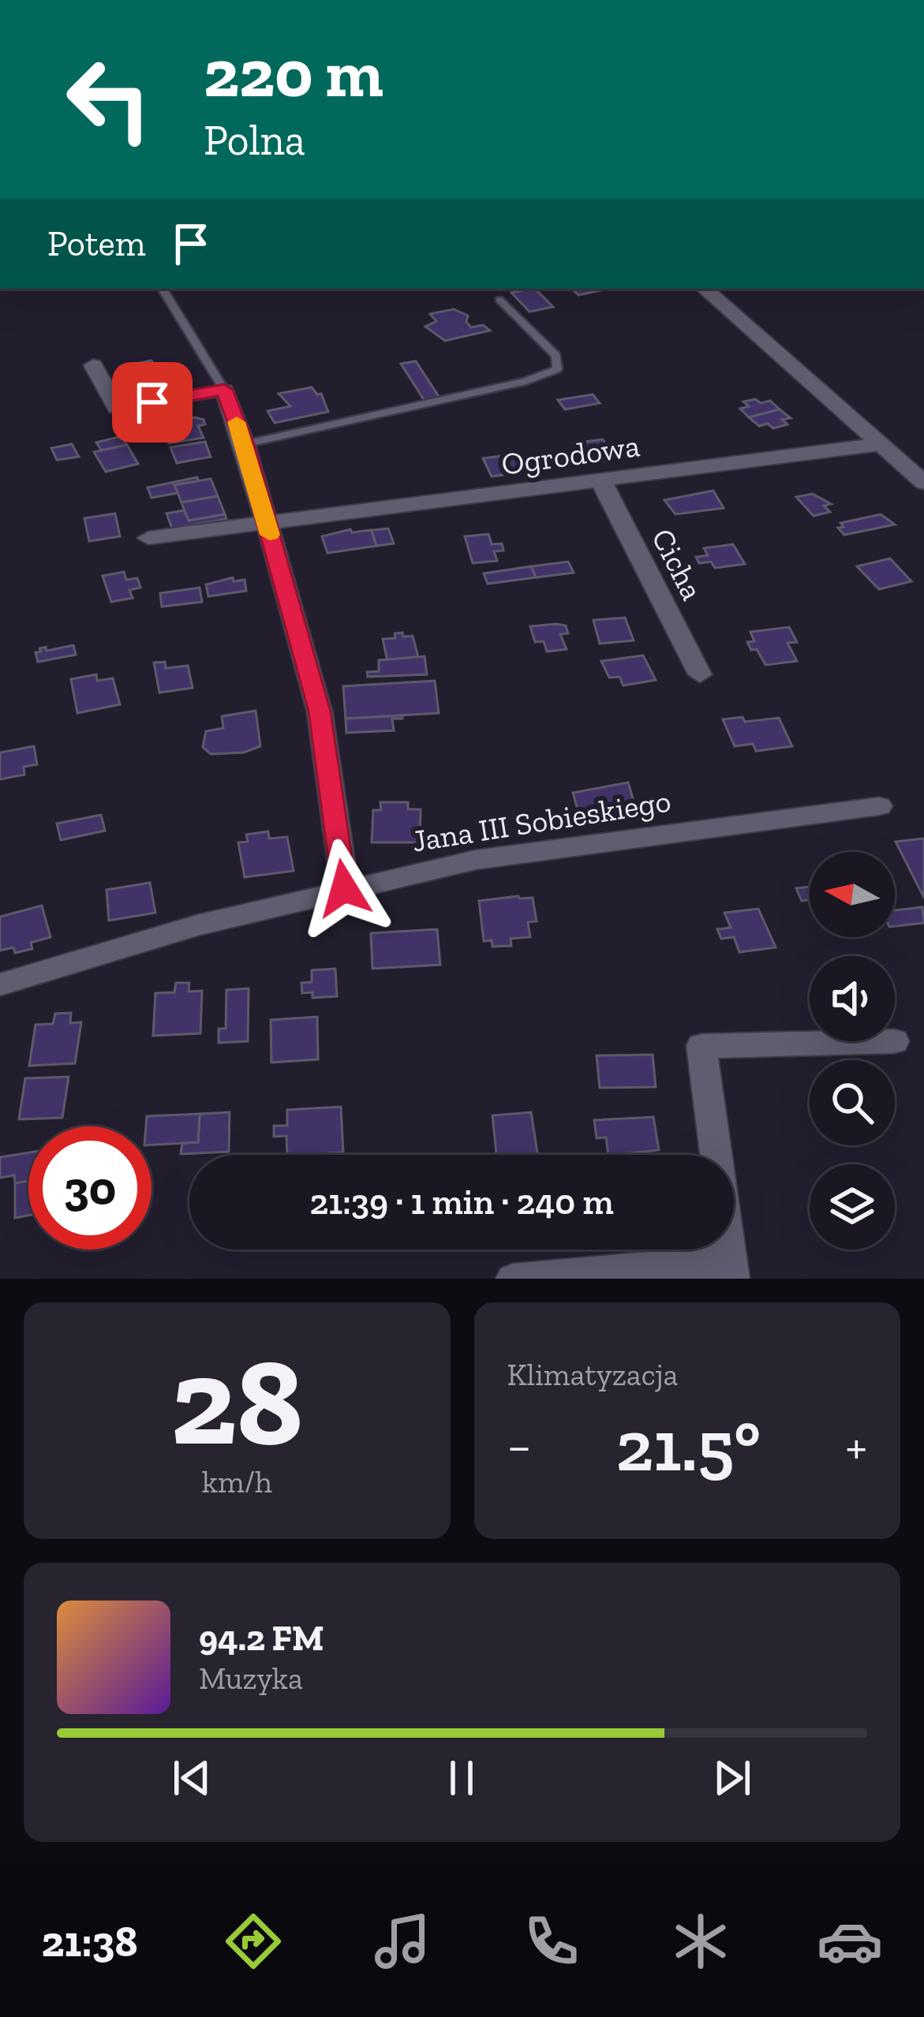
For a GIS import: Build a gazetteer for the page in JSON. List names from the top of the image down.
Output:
{
  "streets": {
    "street": ["Ogrodowa", "Cicha", "Jana III Sobieskiego"]
  },
  "crossings": [
    ["Ogrodowa", "Cicha"]
  ],
  "north": "left",
  "page": {
    "turn": ["220 m", "Polna"],
    "then": "Potem",
    "limit": "30",
    "trip": "21:39 · 1 min · 240 m",
    "tile": [
      ["28", "km/h"],
      "Klimatyzacja"
    ],
    "heat": ["−", "21.5°", "+"],
    "song": ["94.2 FM", "Muzyka"],
    "tabs": "21:38"
  }
}
